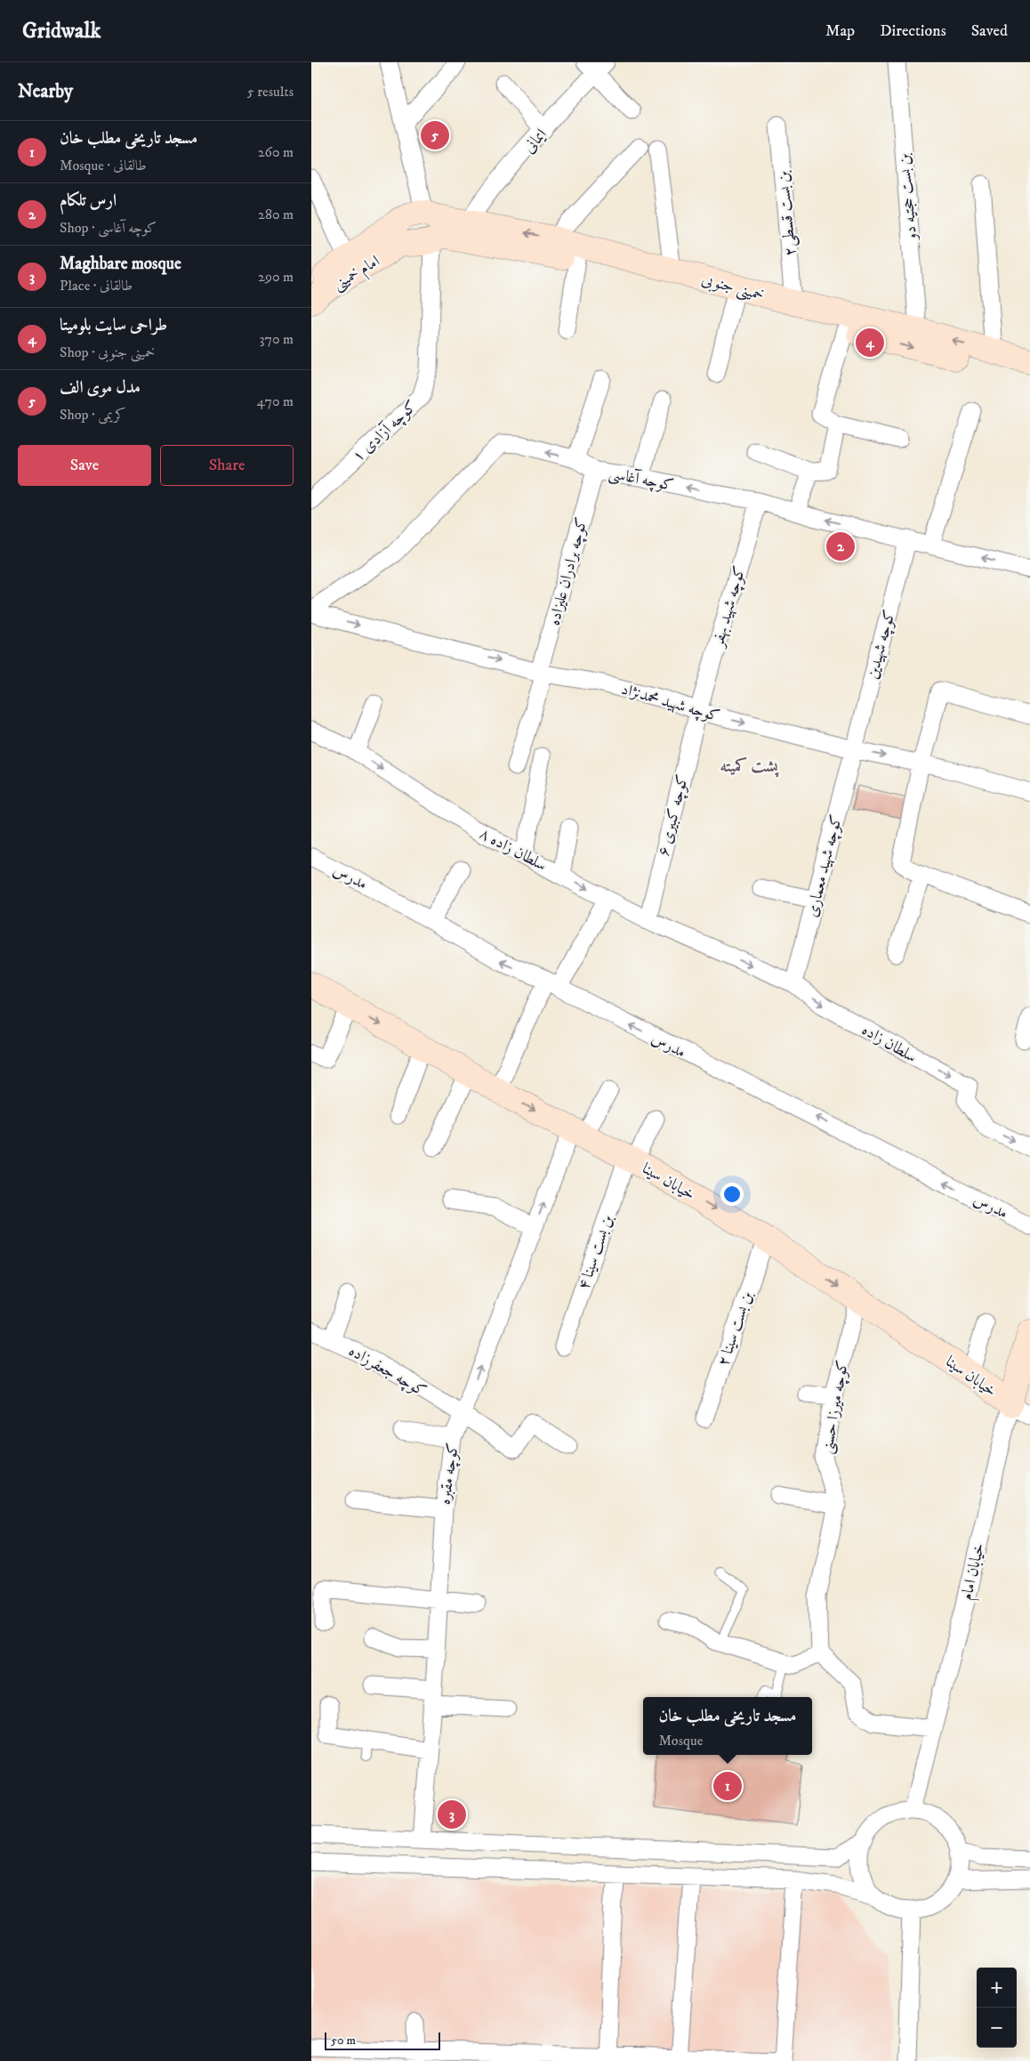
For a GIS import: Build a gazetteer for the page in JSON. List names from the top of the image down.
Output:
{
  "streets": {
    "main road": [
      "امام خمینی",
      "خمینی جنوبی",
      "خیابان سینا",
      "خیابان امام"
    ],
    "street": [
      "ایمانی",
      "بن بست حجتیه دو",
      "بن بست قسطی۲",
      "کوچه آزادی ۱",
      "کوچه آغاسی",
      "کوچه برادران علیزاده",
      "کوچه شهید بهفر",
      "کوچه شهیدین",
      "کوچه شهید محمدنژاد",
      "کوچه کبیری ۶",
      "سلطان زاده ۸",
      "کوچه شهید معماری",
      "مدرس",
      "سلطان زاده",
      "بن بست سینا ۴",
      "بن بست سینا ۲",
      "کوچه جعفرزاده",
      "کوچه میرزا حسنی",
      "کوچه مقبره"
    ]
  },
  "crossings": [
    ["ایمانی", "خمینی جنوبی"],
    ["بن بست حجتیه دو", "خمینی جنوبی"],
    ["بن بست قسطی۲", "خمینی جنوبی"],
    ["خمینی جنوبی", "کوچه آزادی ۱"],
    ["کوچه آغاسی", "کوچه برادران علیزاده"],
    ["کوچه آغاسی", "کوچه شهید بهفر"],
    ["کوچه آغاسی", "کوچه شهیدین"],
    ["کوچه برادران علیزاده", "کوچه شهید محمدنژاد"],
    ["کوچه شهید بهفر", "کوچه شهید محمدنژاد"],
    ["کوچه شهید بهفر", "کوچه کبیری ۶"],
    ["کوچه شهیدین", "کوچه شهید محمدنژاد"],
    ["کوچه شهیدین", "کوچه شهید معماری"],
    ["کوچه شهید محمدنژاد", "کوچه کبیری ۶"],
    ["کوچه شهید محمدنژاد", "کوچه شهید معماری"],
    ["کوچه کبیری ۶", "سلطان زاده ۸"],
    ["سلطان زاده ۸", "سلطان زاده"],
    ["کوچه شهید معماری", "سلطان زاده"],
    ["خیابان سینا", "بن بست سینا ۴"],
    ["خیابان سینا", "بن بست سینا ۲"],
    ["خیابان سینا", "کوچه میرزا حسنی"],
    ["خیابان سینا", "کوچه مقبره"],
    ["خیابان سینا", "خیابان امام"],
    ["کوچه جعفرزاده", "کوچه مقبره"]
  ],
  "one_way": [
    "کوچه آغاسی",
    "کوچه شهید محمدنژاد",
    "سلطان زاده ۸",
    "مدرس",
    "سلطان زاده",
    "خیابان سینا"
  ],
  "districts": ["پشت کمیته"],
  "scale_bar": "50 m",
  "page": {
    "header": "Gridwalk",
    "nav": ["Map", "Directions", "Saved"],
    "heading": ["Nearby", "5 results"],
    "pins": [
      "5",
      "4",
      "2",
      "1",
      "3"
    ],
    "list": [
      {
        "mark": "1",
        "name": "مسجد تاریخی مطلب خان",
        "note": "Mosque · طالقانی",
        "value": "260 m"
      },
      {
        "mark": "2",
        "name": "ارس تلکام",
        "note": "Shop · کوچه آغاسی",
        "value": "280 m"
      },
      {
        "mark": "3",
        "name": "Maghbare mosque",
        "note": "Place · طالقانی",
        "value": "290 m"
      },
      {
        "mark": "4",
        "name": "طراحی سایت بلومیتا",
        "note": "Shop · خمینی جنوبی",
        "value": "370 m"
      },
      {
        "mark": "5",
        "name": "مدل موی الف",
        "note": "Shop · کریمی",
        "value": "470 m"
      }
    ],
    "buttons": ["Save", "Share"],
    "popup": ["مسجد تاریخی مطلب خان", "Mosque"],
    "map_buttons": ["+", "−"],
    "scale": "50 m"
  }
}
